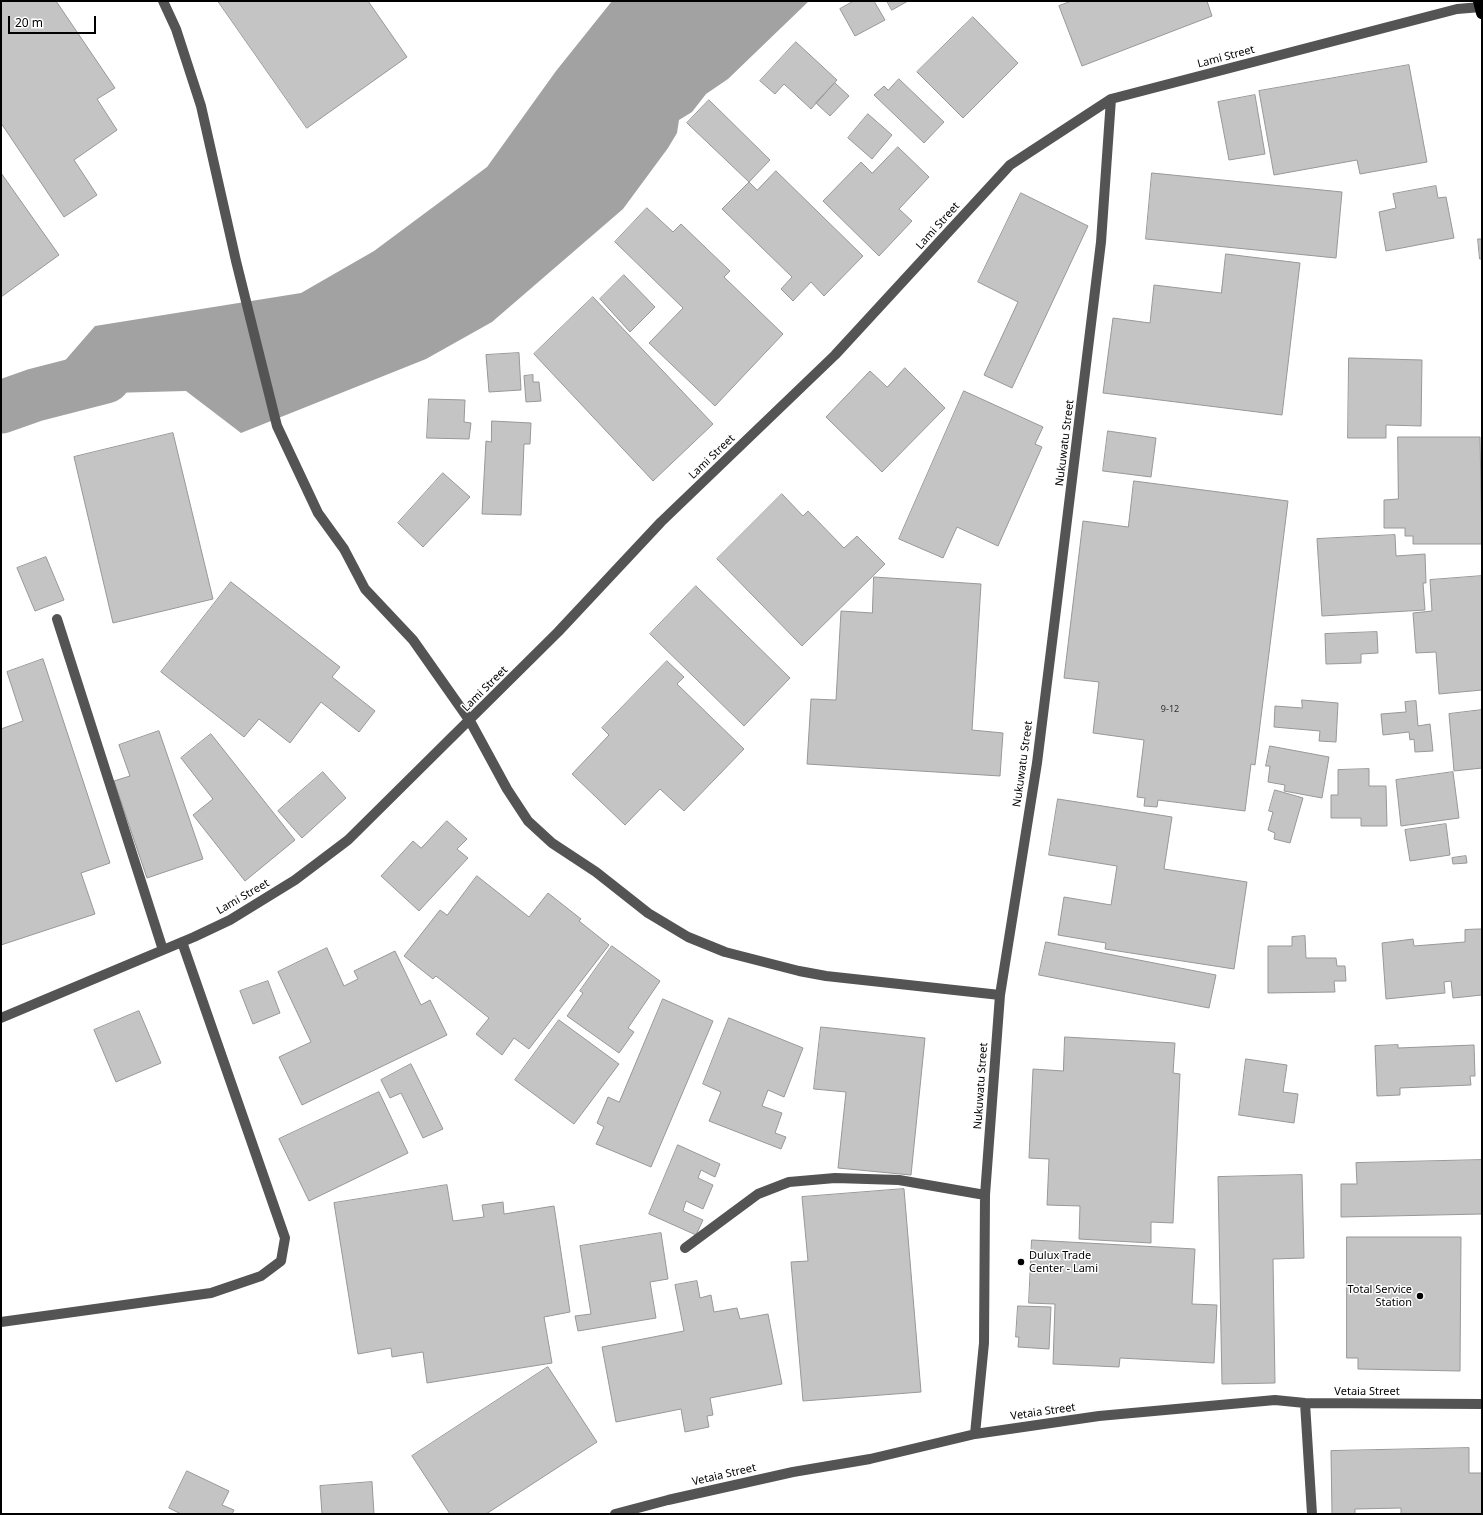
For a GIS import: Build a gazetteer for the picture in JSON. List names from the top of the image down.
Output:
{
  "streets": {
    "street": ["Lami Street", "Nukuwatu Street", "Vetaia Street"]
  },
  "crossings": [
    ["Lami Street", "Nukuwatu Street"],
    ["Nukuwatu Street", "Vetaia Street"]
  ],
  "places": ["Dulux Trade Center - Lami", "Total Service Station"],
  "house_numbers": ["9-12"],
  "scale_bar": "20 m"
}
